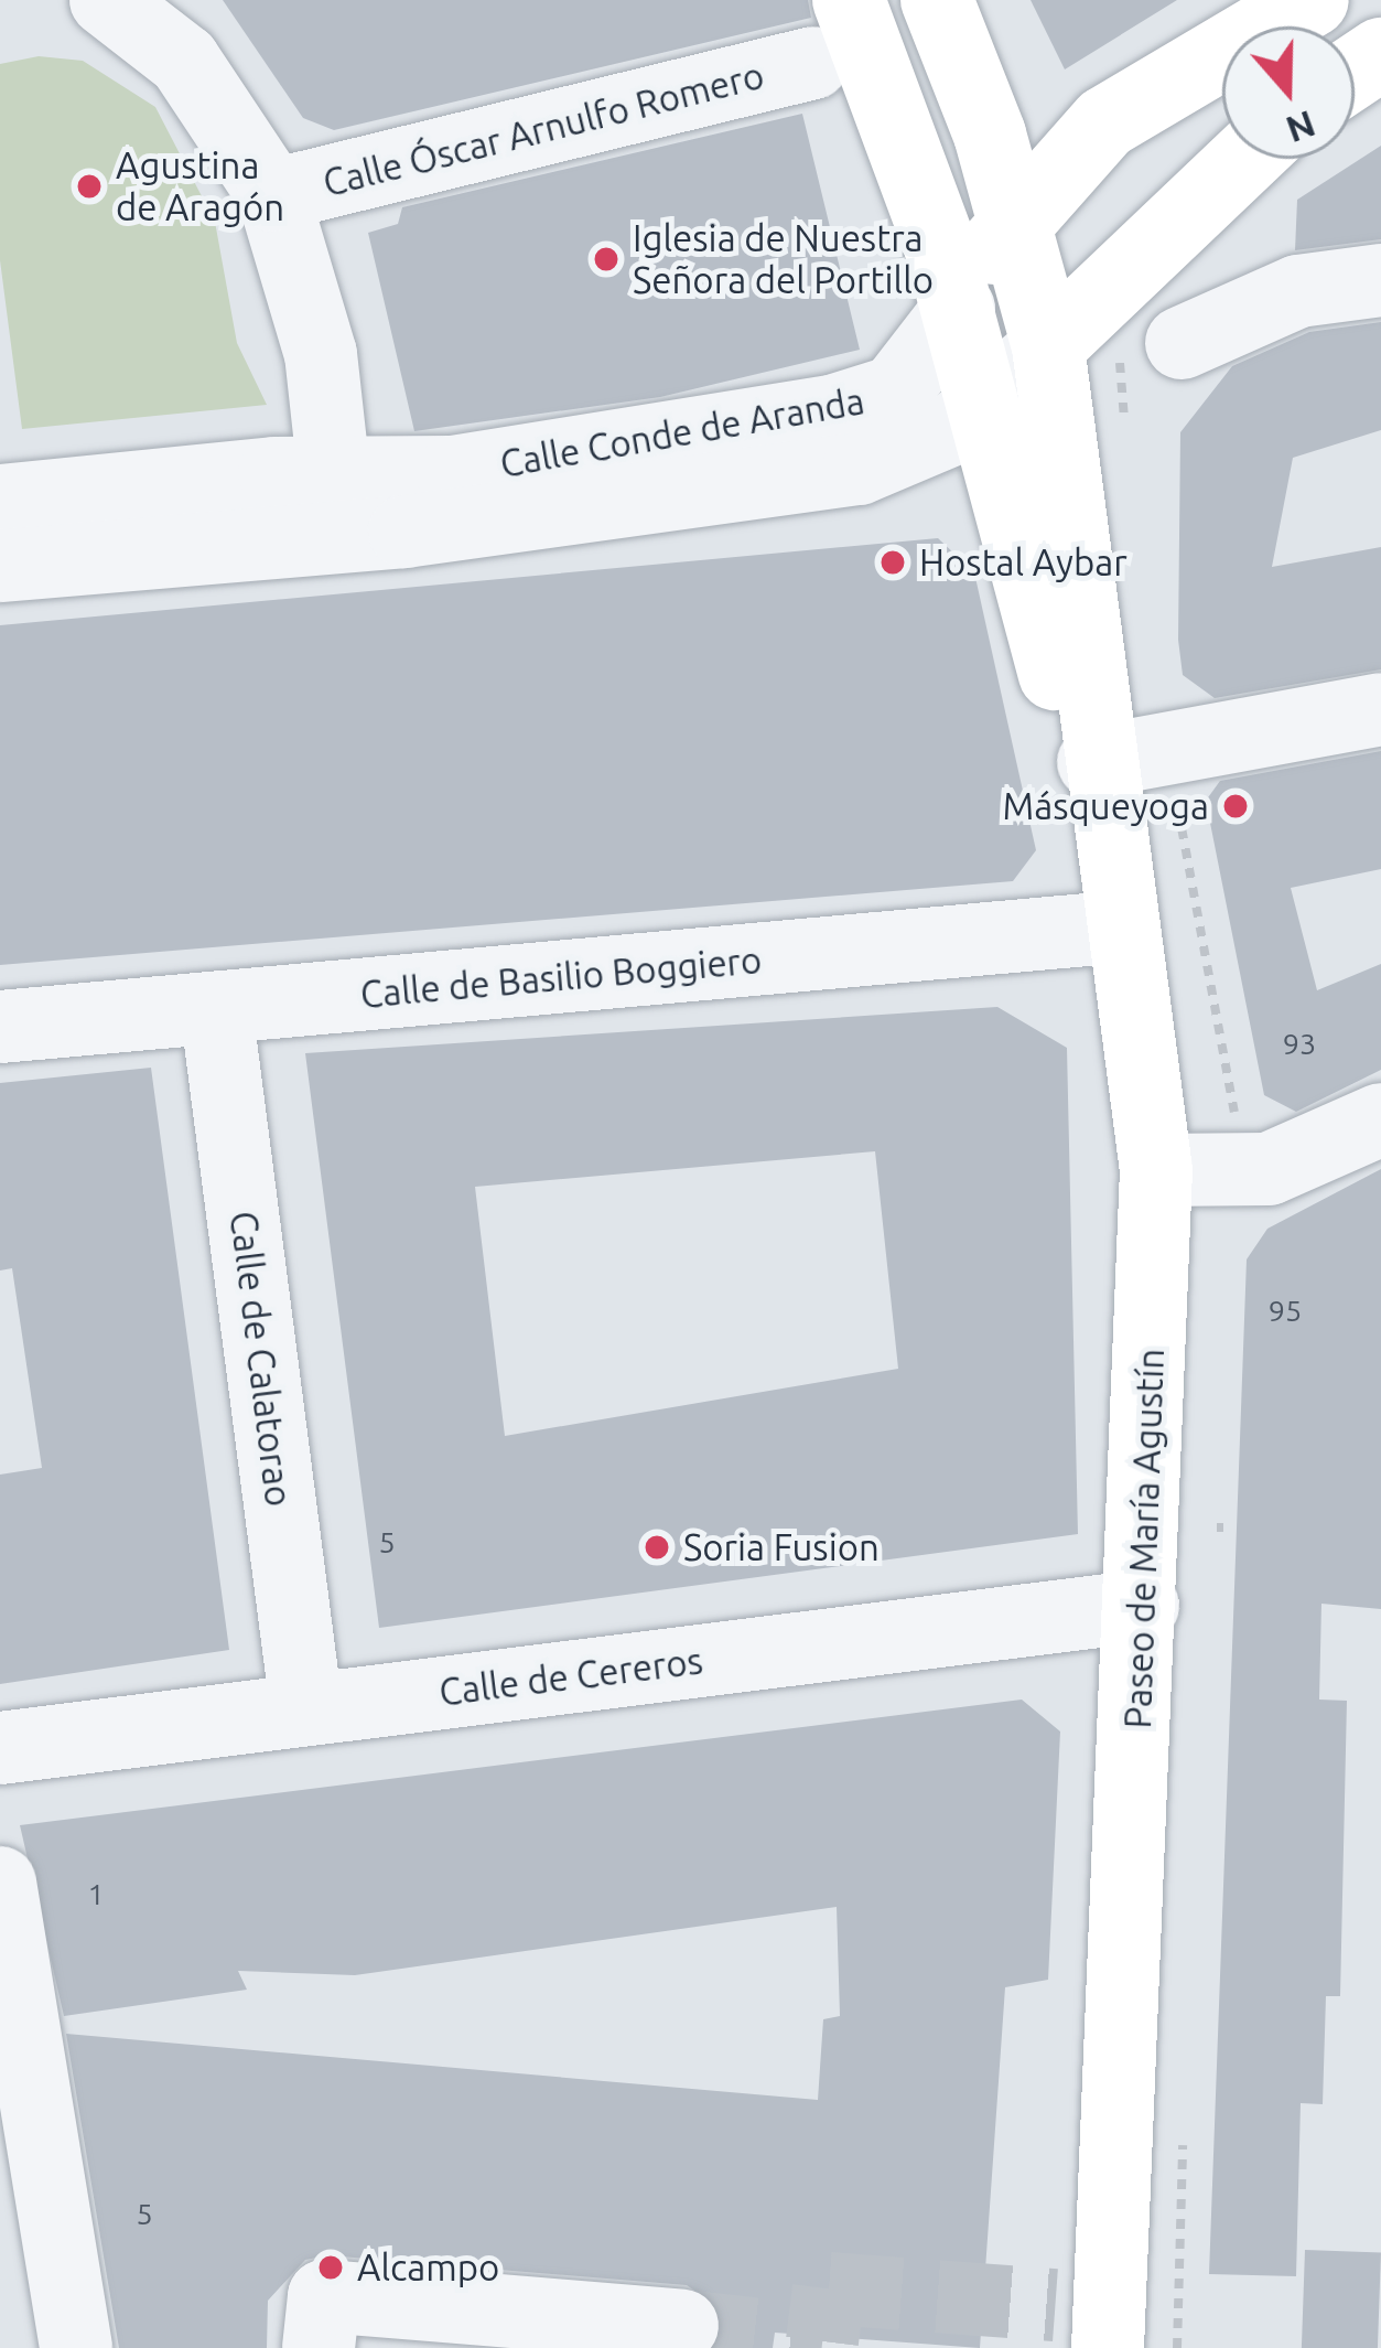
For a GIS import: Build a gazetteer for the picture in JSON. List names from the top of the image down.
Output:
{
  "streets": {
    "main road": ["Calle Conde de Aranda", "Paseo de María Agustín"],
    "street": [
      "Calle Óscar Arnulfo Romero",
      "Calle de Basilio Boggiero",
      "Calle de Calatorao",
      "Calle de Cereros"
    ]
  },
  "crossings": [
    ["Calle Conde de Aranda", "Paseo de María Agustín"],
    ["Calle de Basilio Boggiero", "Calle de Calatorao"],
    ["Calle de Basilio Boggiero", "Paseo de María Agustín"],
    ["Calle de Calatorao", "Calle de Cereros"],
    ["Paseo de María Agustín", "Calle de Cereros"]
  ],
  "places": [
    "Agustina de Aragón",
    "Iglesia de Nuestra Señora del Portillo",
    "Hostal Aybar",
    "Másqueyoga",
    "Soria Fusion",
    "Alcampo"
  ],
  "house_numbers": [
    "93",
    "95",
    "5",
    "1",
    "5"
  ],
  "north": "bottom"
}
